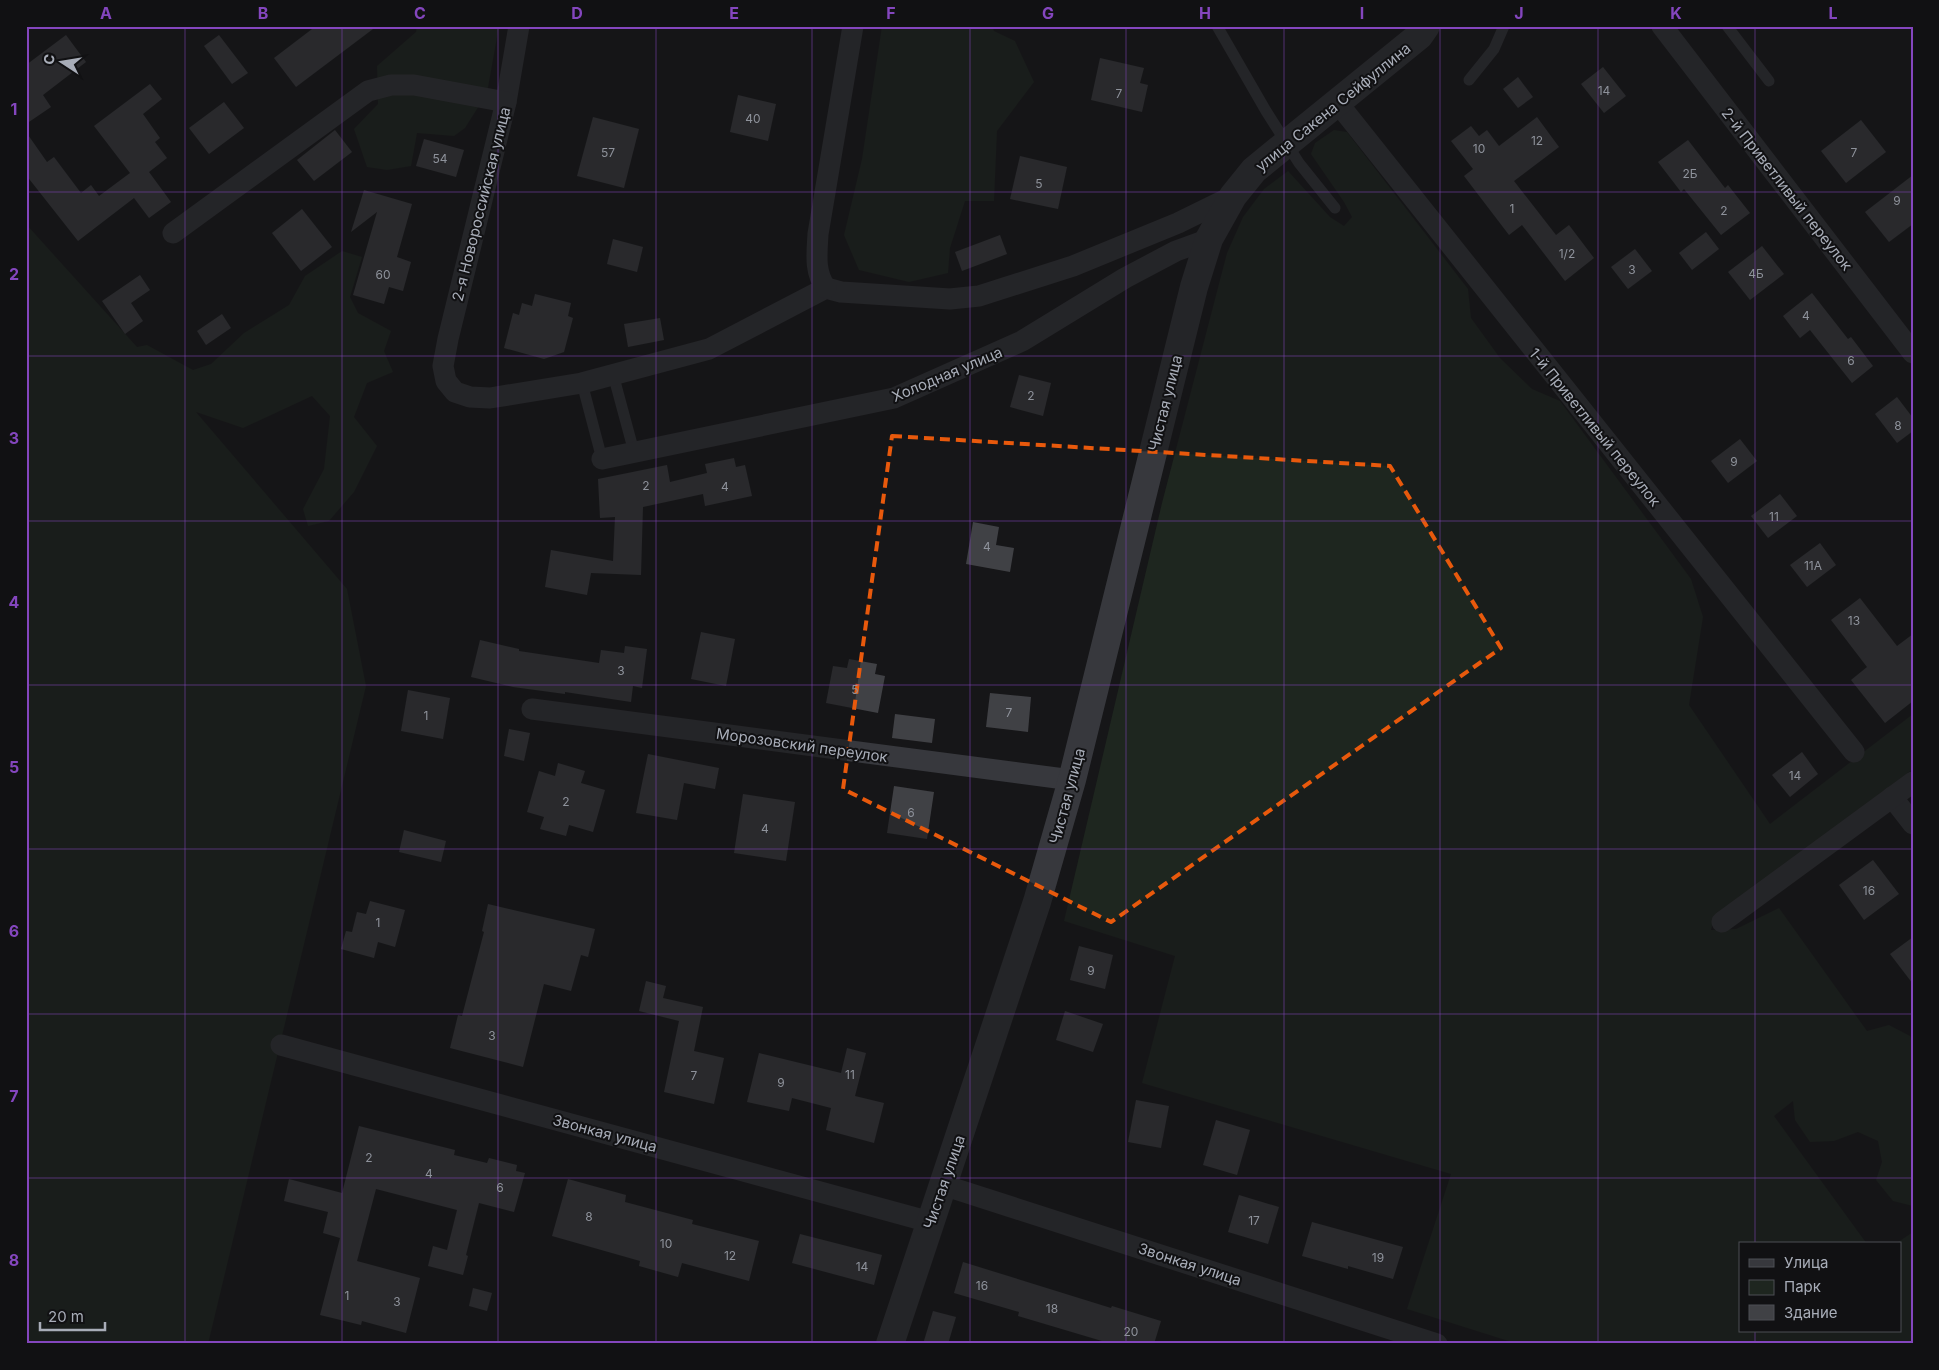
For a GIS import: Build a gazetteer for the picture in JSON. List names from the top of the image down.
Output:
{
  "streets": {
    "street": [
      "улица Сакена Сейфуллина",
      "2-й Приветливый переулок",
      "2-я Новороссийская улица",
      "Холодная улица",
      "Чистая улица",
      "1-й Приветливый переулок",
      "Морозовский переулок",
      "Звонкая улица"
    ]
  },
  "crossings": [
    ["улица Сакена Сейфуллина", "Холодная улица"],
    ["улица Сакена Сейфуллина", "Чистая улица"],
    ["улица Сакена Сейфуллина", "1-й Приветливый переулок"],
    ["Холодная улица", "Чистая улица"],
    ["Чистая улица", "Морозовский переулок"],
    ["Чистая улица", "Звонкая улица"]
  ],
  "house_numbers": [
    "14",
    "7",
    "40",
    "12",
    "10",
    "57",
    "7",
    "54",
    "2Б",
    "5",
    "9",
    "1",
    "2",
    "1/2",
    "3",
    "4Б",
    "60",
    "4",
    "6",
    "2",
    "8",
    "9",
    "2",
    "4",
    "11",
    "4",
    "11А",
    "13",
    "3",
    "5",
    "7",
    "1",
    "14",
    "2",
    "6",
    "4",
    "16",
    "1",
    "9",
    "3",
    "11",
    "7",
    "9",
    "2",
    "4",
    "6",
    "8",
    "17",
    "10",
    "12",
    "19",
    "14",
    "16",
    "1",
    "3",
    "18",
    "20"
  ],
  "legend": ["Улица", "Парк", "Здание"],
  "scale_bar": "20 m",
  "north": "left",
  "grid": {
    "columns": [
      "A",
      "B",
      "C",
      "D",
      "E",
      "F",
      "G",
      "H",
      "I",
      "J",
      "K",
      "L"
    ],
    "rows": [
      "1",
      "2",
      "3",
      "4",
      "5",
      "6",
      "7",
      "8"
    ]
  }
}
